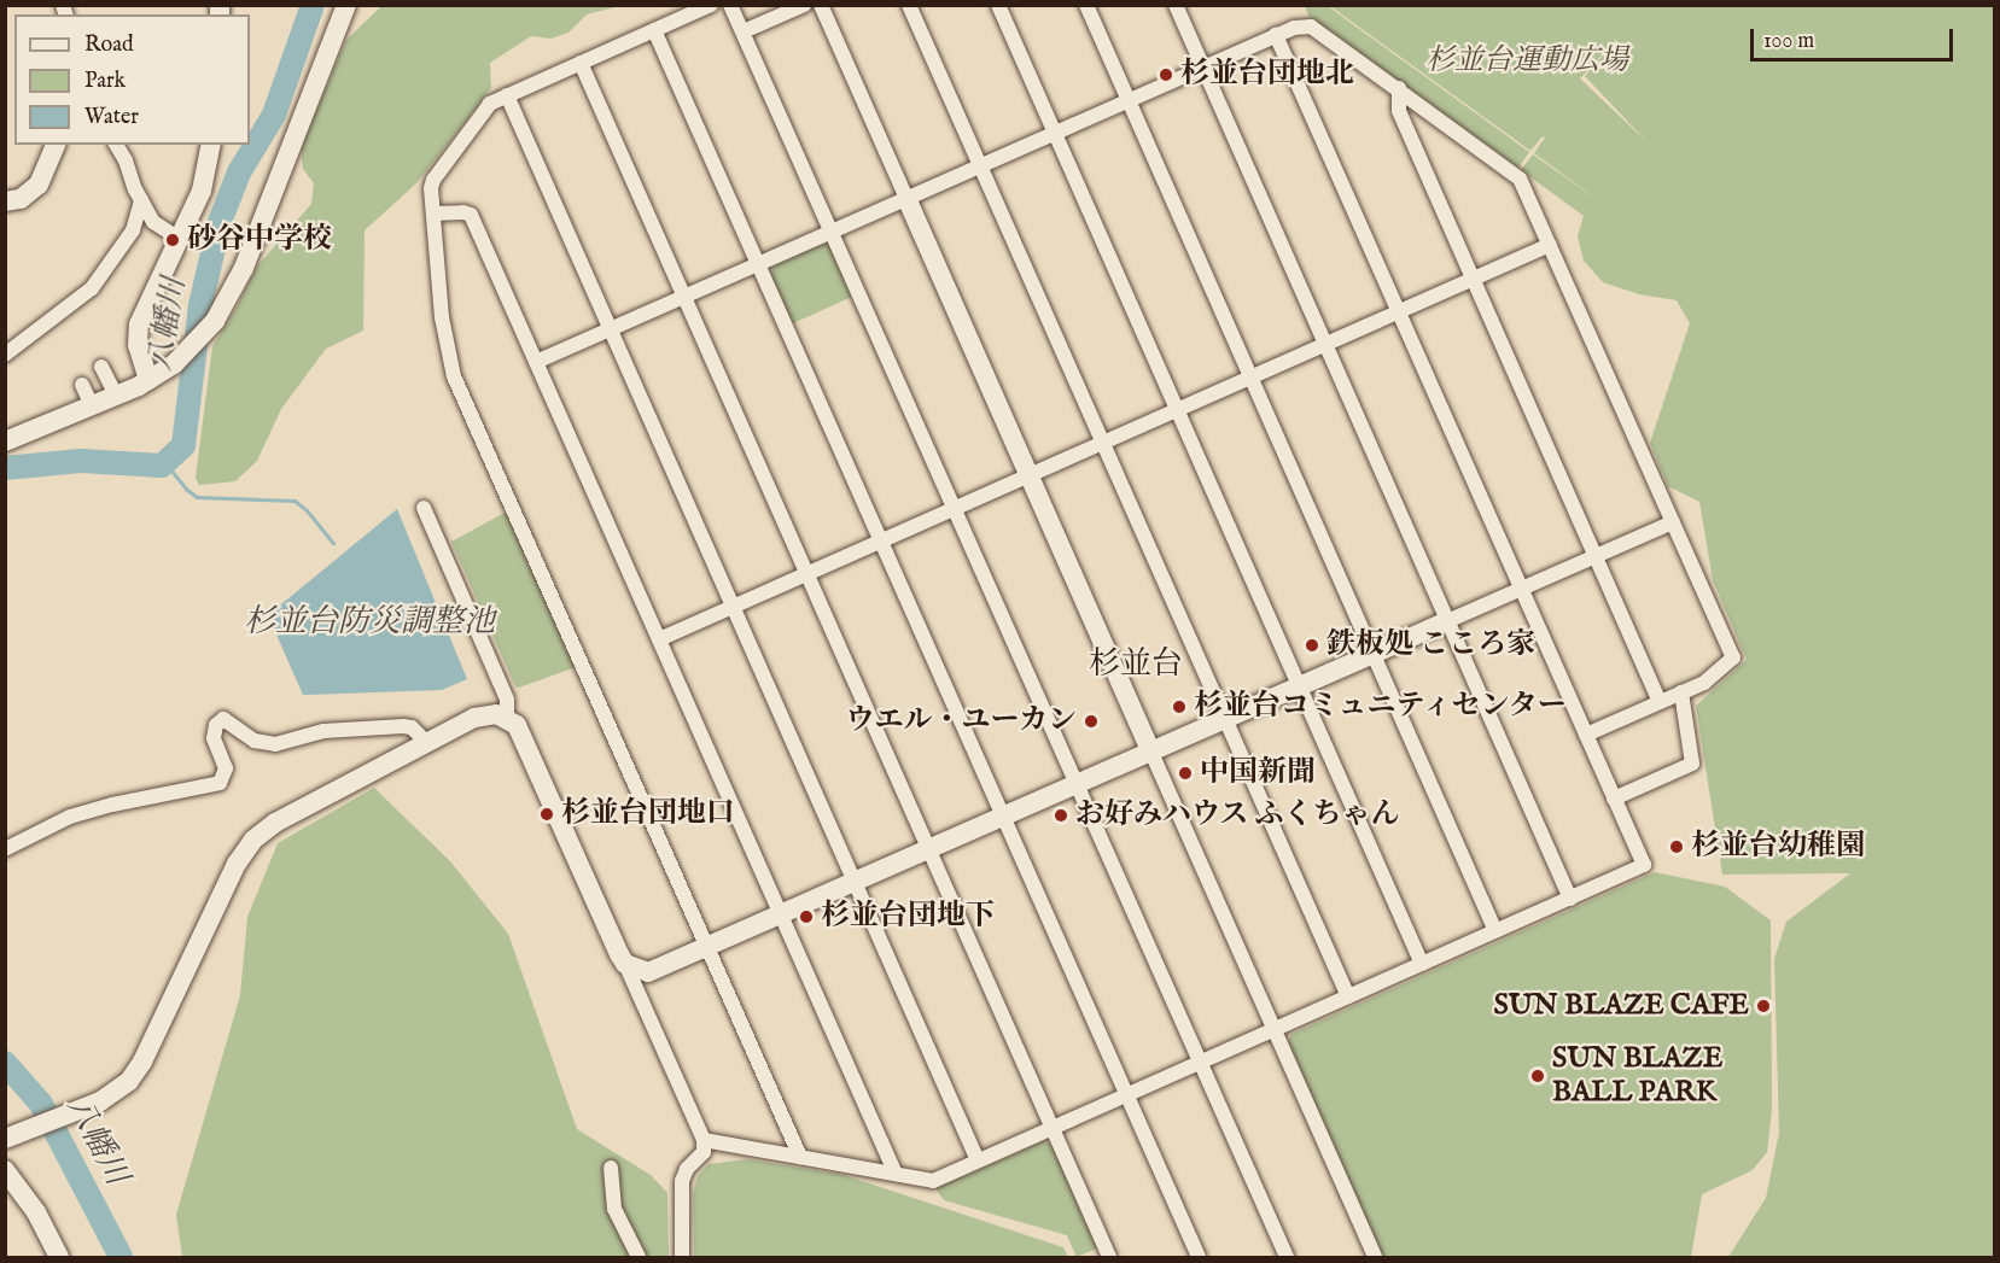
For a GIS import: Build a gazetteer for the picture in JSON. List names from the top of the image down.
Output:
{
  "districts": ["杉並台"],
  "water": ["八幡川", "杉並台防災調整池"],
  "parks": ["杉並台運動広場"],
  "places": [
    "杉並台団地北",
    "砂谷中学校",
    "鉄板処 こころ家",
    "杉並台コミュニティセンター",
    "ウエル・ユーカン",
    "中国新聞",
    "杉並台団地口",
    "お好みハウス ふくちゃん",
    "杉並台幼稚園",
    "杉並台団地下",
    "SUN BLAZE CAFE",
    "SUN BLAZE BALL PARK"
  ],
  "legend": ["Road", "Park", "Water"],
  "scale_bar": "100 m"
}
